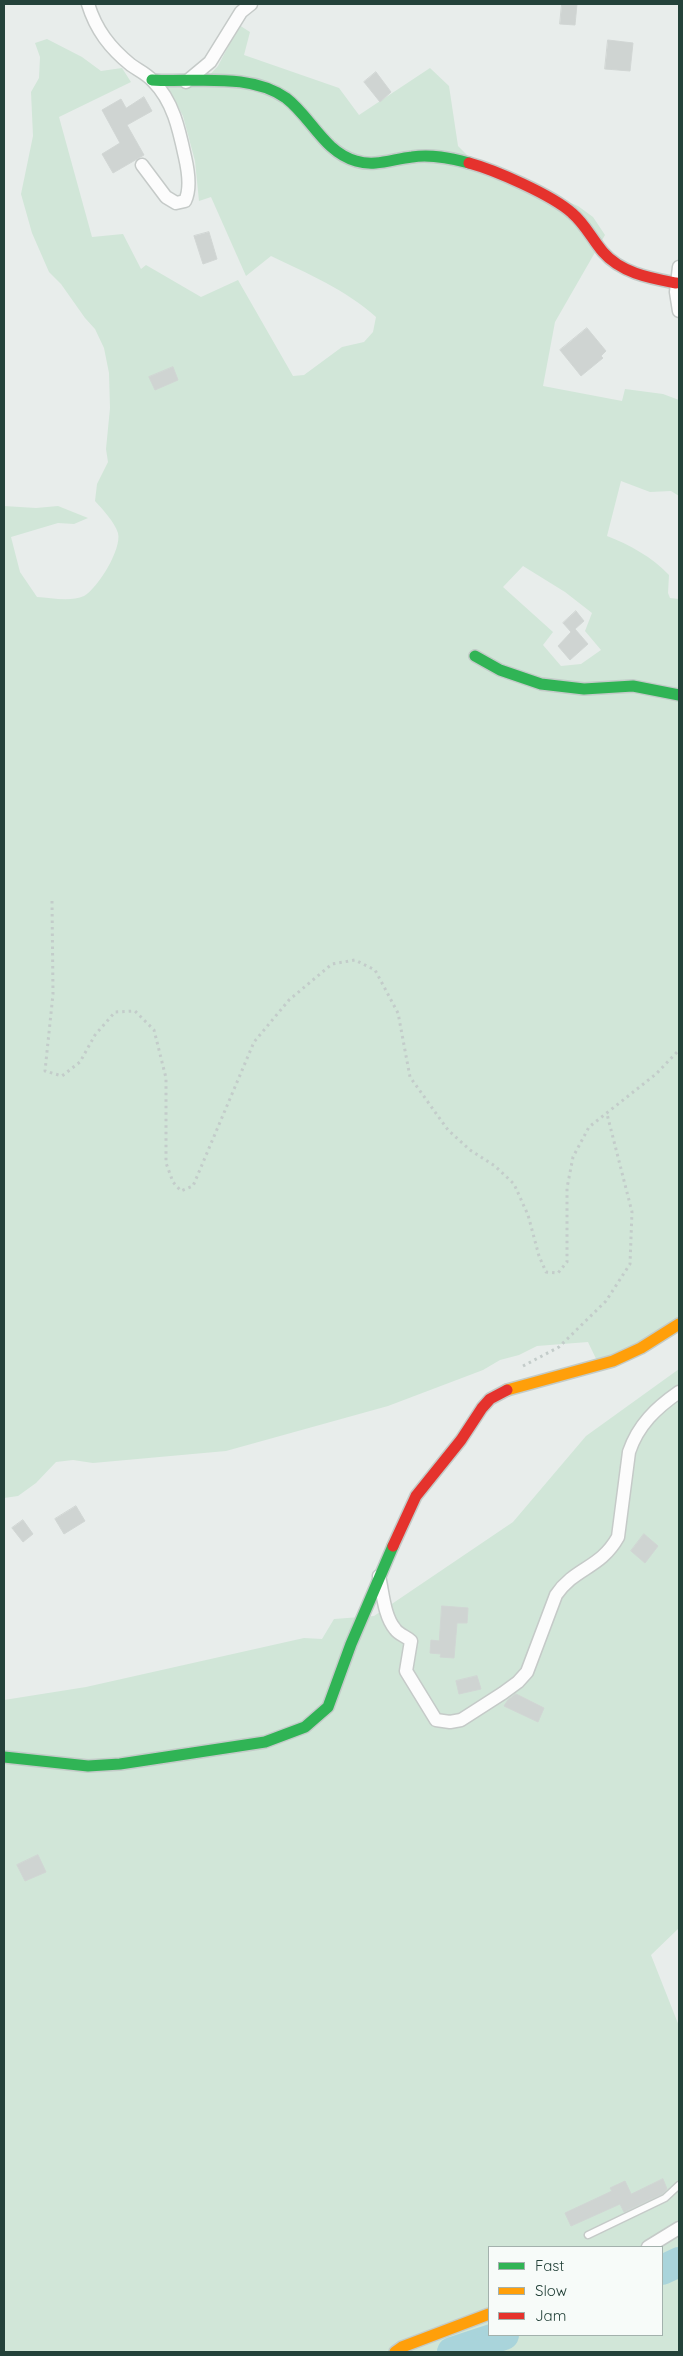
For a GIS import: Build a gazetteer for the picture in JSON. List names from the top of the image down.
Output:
{
  "legend": ["Fast", "Slow", "Jam"]
}
